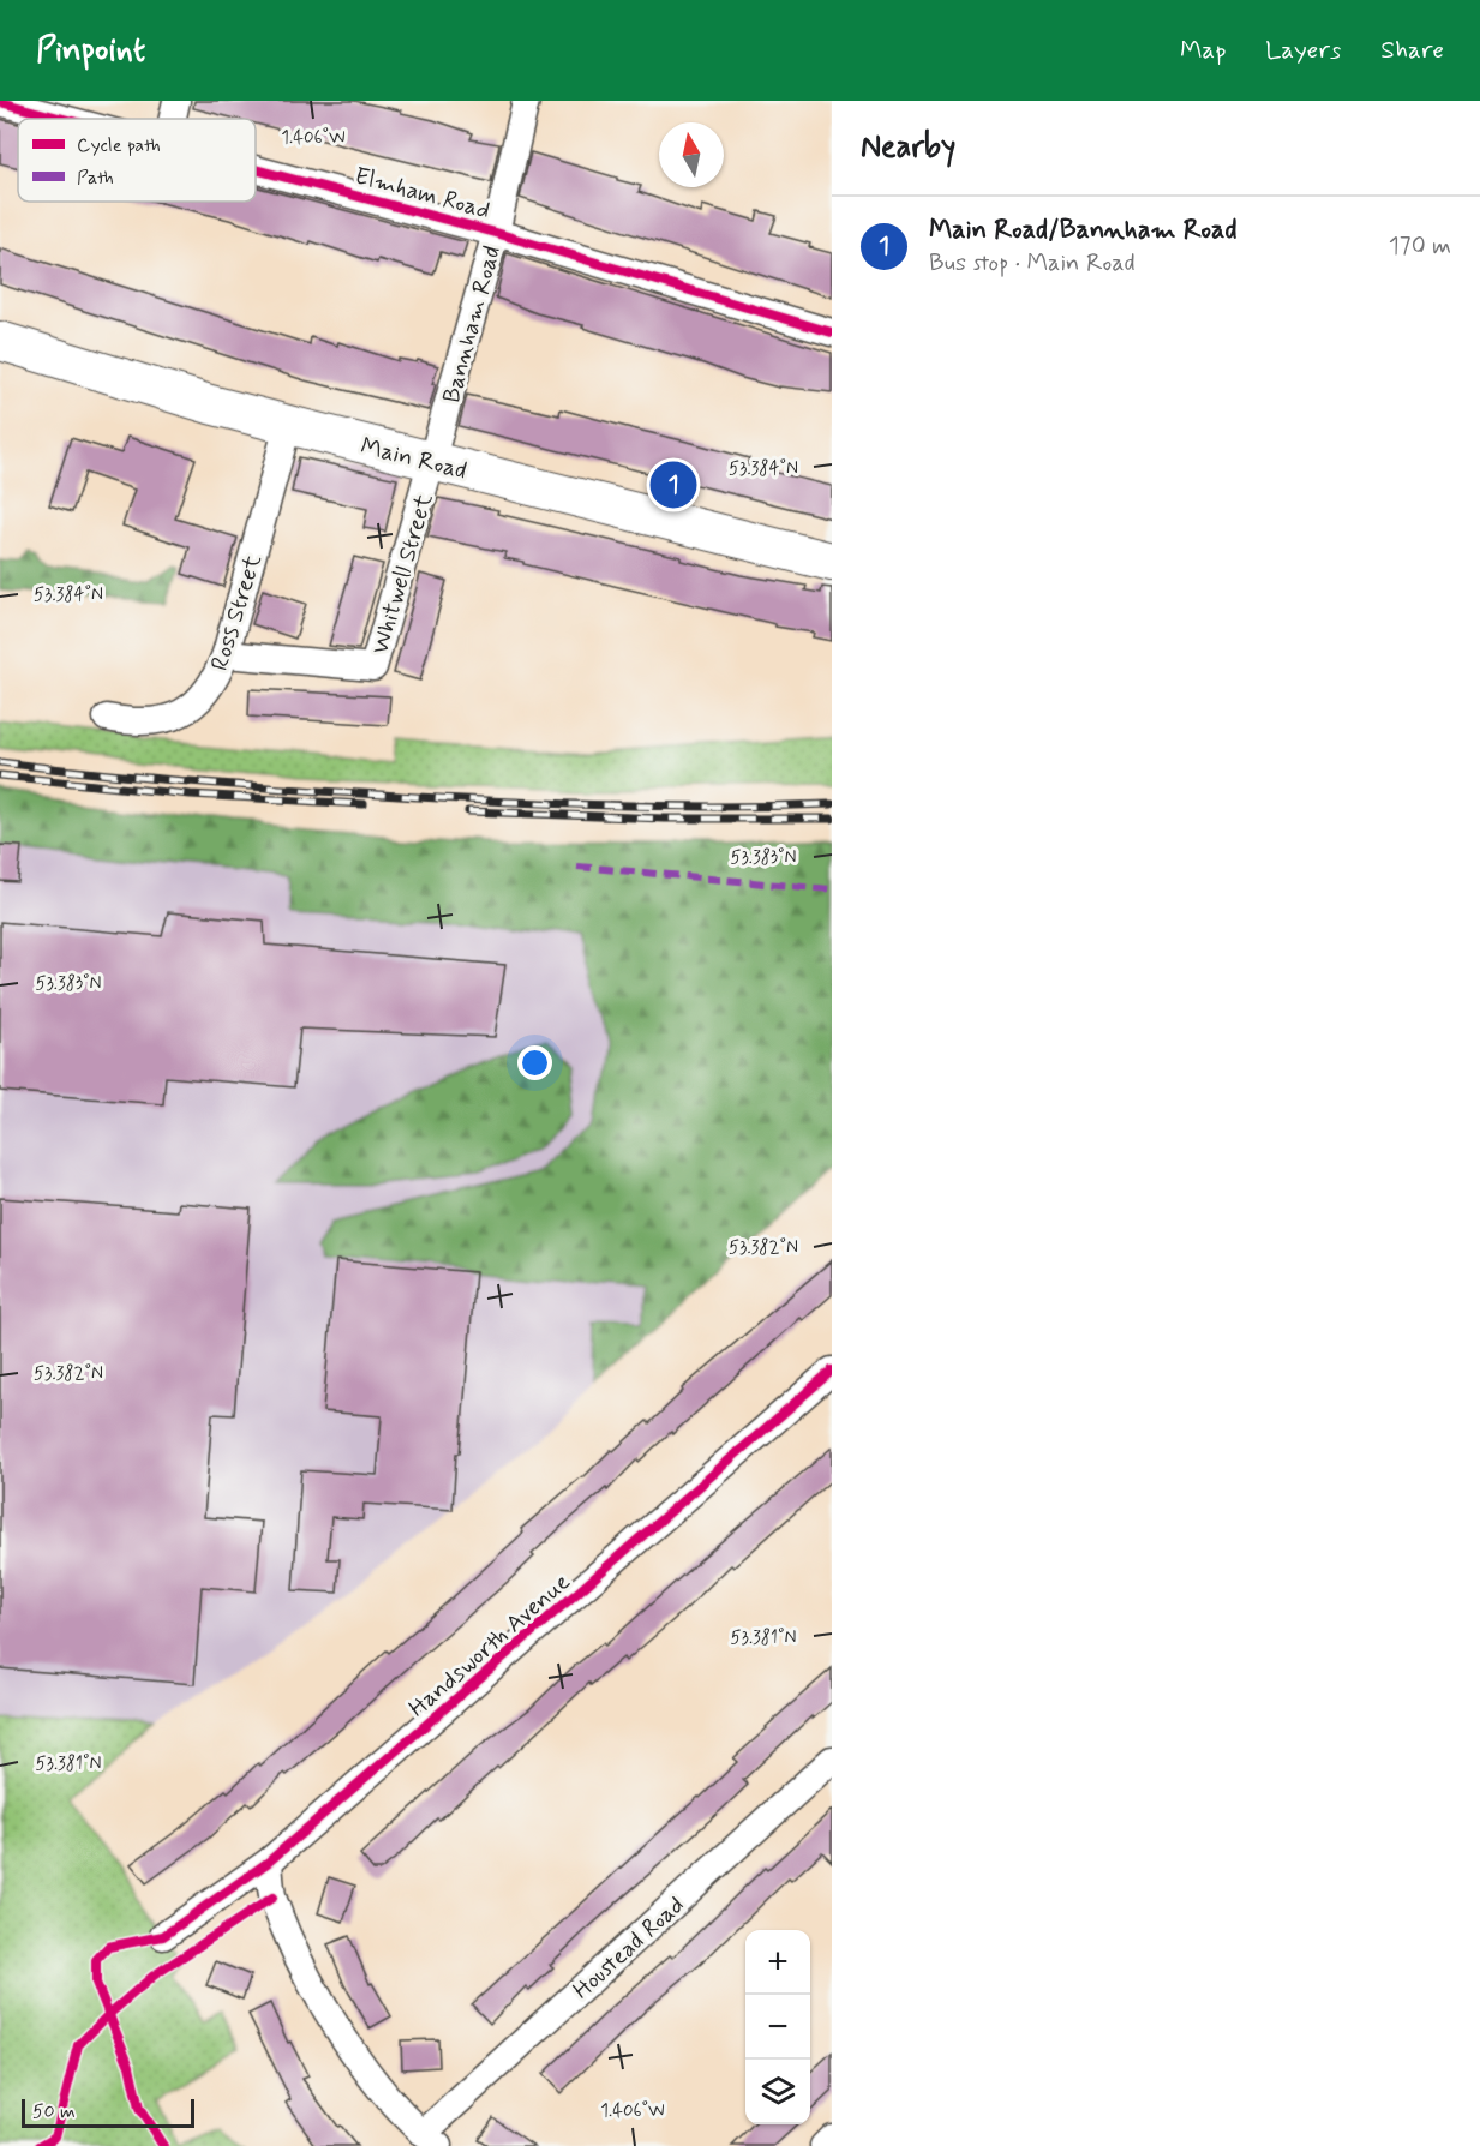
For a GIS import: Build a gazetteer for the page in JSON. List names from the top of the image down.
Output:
{
  "streets": {
    "main road": ["Main Road"],
    "street": [
      "Elmham Road",
      "Bannham Road",
      "Whitwell Street",
      "Ross Street",
      "Handsworth Avenue",
      "Houstead Road"
    ]
  },
  "crossings": [
    ["Elmham Road", "Bannham Road"],
    ["Bannham Road", "Main Road"],
    ["Bannham Road", "Whitwell Street"],
    ["Main Road", "Whitwell Street"],
    ["Main Road", "Ross Street"],
    ["Whitwell Street", "Ross Street"]
  ],
  "legend": ["Cycle path", "Path"],
  "scale_bar": "50 m",
  "north": "top",
  "page": {
    "header": "Pinpoint",
    "nav": ["Map", "Layers", "Share"],
    "heading": "Nearby",
    "list": [
      {
        "mark": "1",
        "name": "Main Road/Bannham Road",
        "note": "Bus stop · Main Road",
        "value": "170 m"
      }
    ],
    "pins": "1",
    "map_buttons": ["+", "−"],
    "scale": "50 m"
  },
  "coordinates": [
    "1.406°W",
    "53.384°N",
    "53.383°N",
    "53.382°N",
    "53.381°N"
  ]
}
